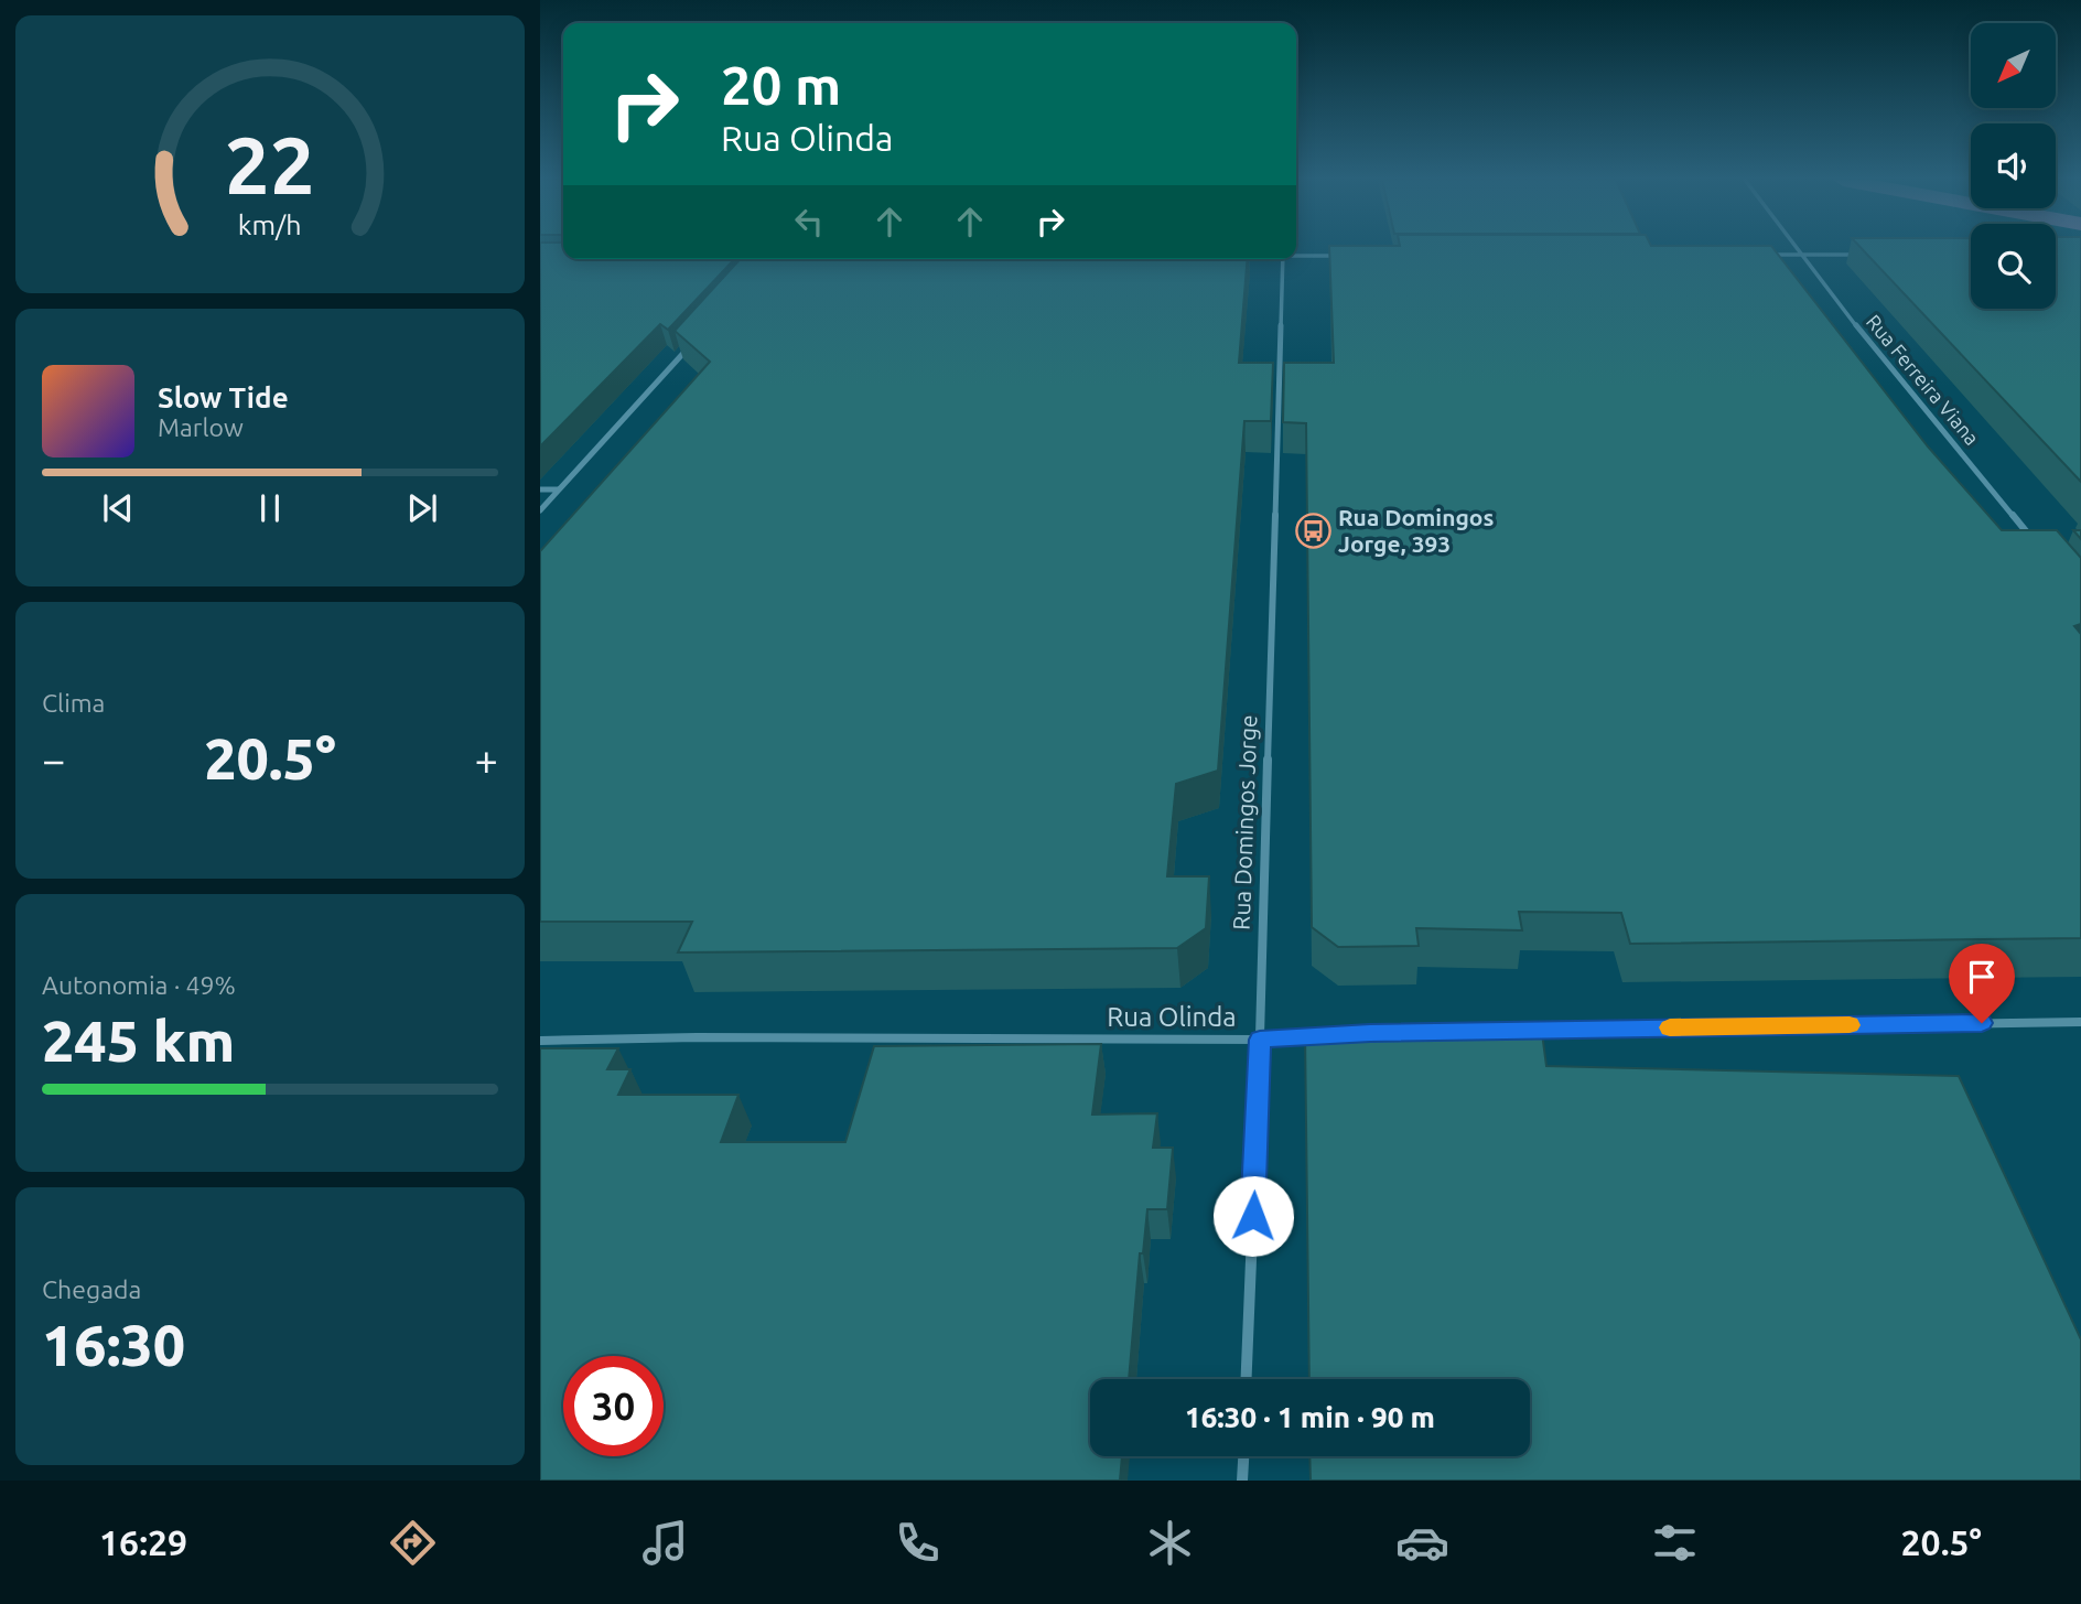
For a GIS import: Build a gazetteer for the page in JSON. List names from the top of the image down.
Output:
{
  "streets": {
    "street": ["Rua Ferreira Viana", "Rua Domingos Jorge", "Rua Olinda"]
  },
  "crossings": [
    ["Rua Domingos Jorge", "Rua Olinda"]
  ],
  "places": {
    "bus stop": ["Rua Domingos Jorge, 393"]
  },
  "north": "bottom left",
  "page": {
    "turn": ["20 m", "Rua Olinda"],
    "song": ["Slow Tide", "Marlow"],
    "tile": [
      "Clima",
      ["Autonomia · 49%", "245 km"],
      ["Chegada", "16:30"]
    ],
    "heat": ["−", "20.5°", "+"],
    "limit": "30",
    "trip": "16:30 · 1 min · 90 m",
    "tabs": ["16:29", "20.5°"],
    "gauge": ["22", "km/h"]
  }
}
